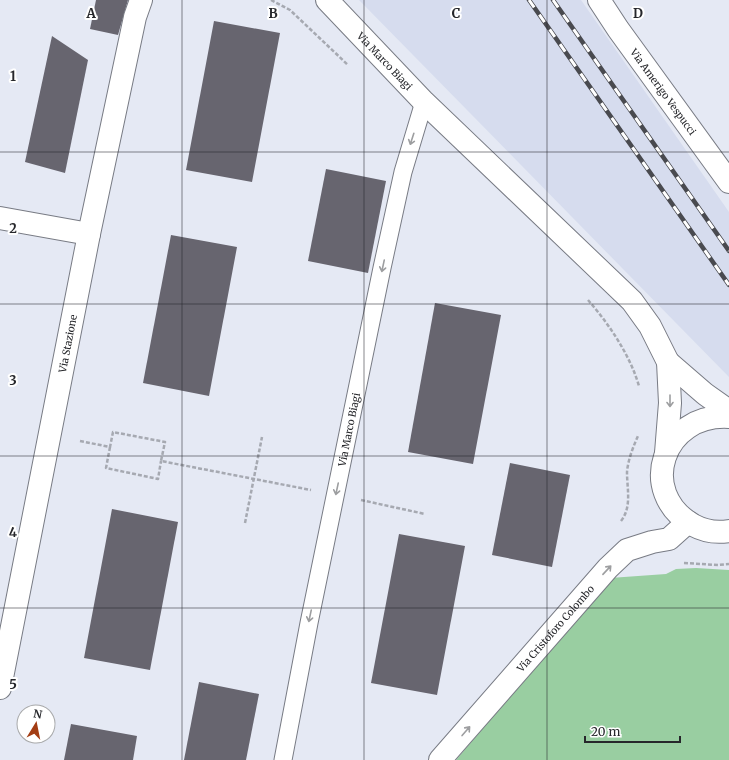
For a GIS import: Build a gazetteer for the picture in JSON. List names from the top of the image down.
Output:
{
  "streets": {
    "street": [
      "Via Marco Biagi",
      "Via Amerigo Vespucci",
      "Via Stazione",
      "Via Cristoforo Colombo"
    ]
  },
  "crossings": [
    ["Via Marco Biagi", "Via Cristoforo Colombo"]
  ],
  "one_way": ["Via Marco Biagi", "Via Cristoforo Colombo"],
  "scale_bar": "20 m",
  "north": "top",
  "grid": {
    "columns": [
      "A",
      "B",
      "C",
      "D"
    ],
    "rows": [
      "1",
      "2",
      "3",
      "4",
      "5"
    ]
  }
}
